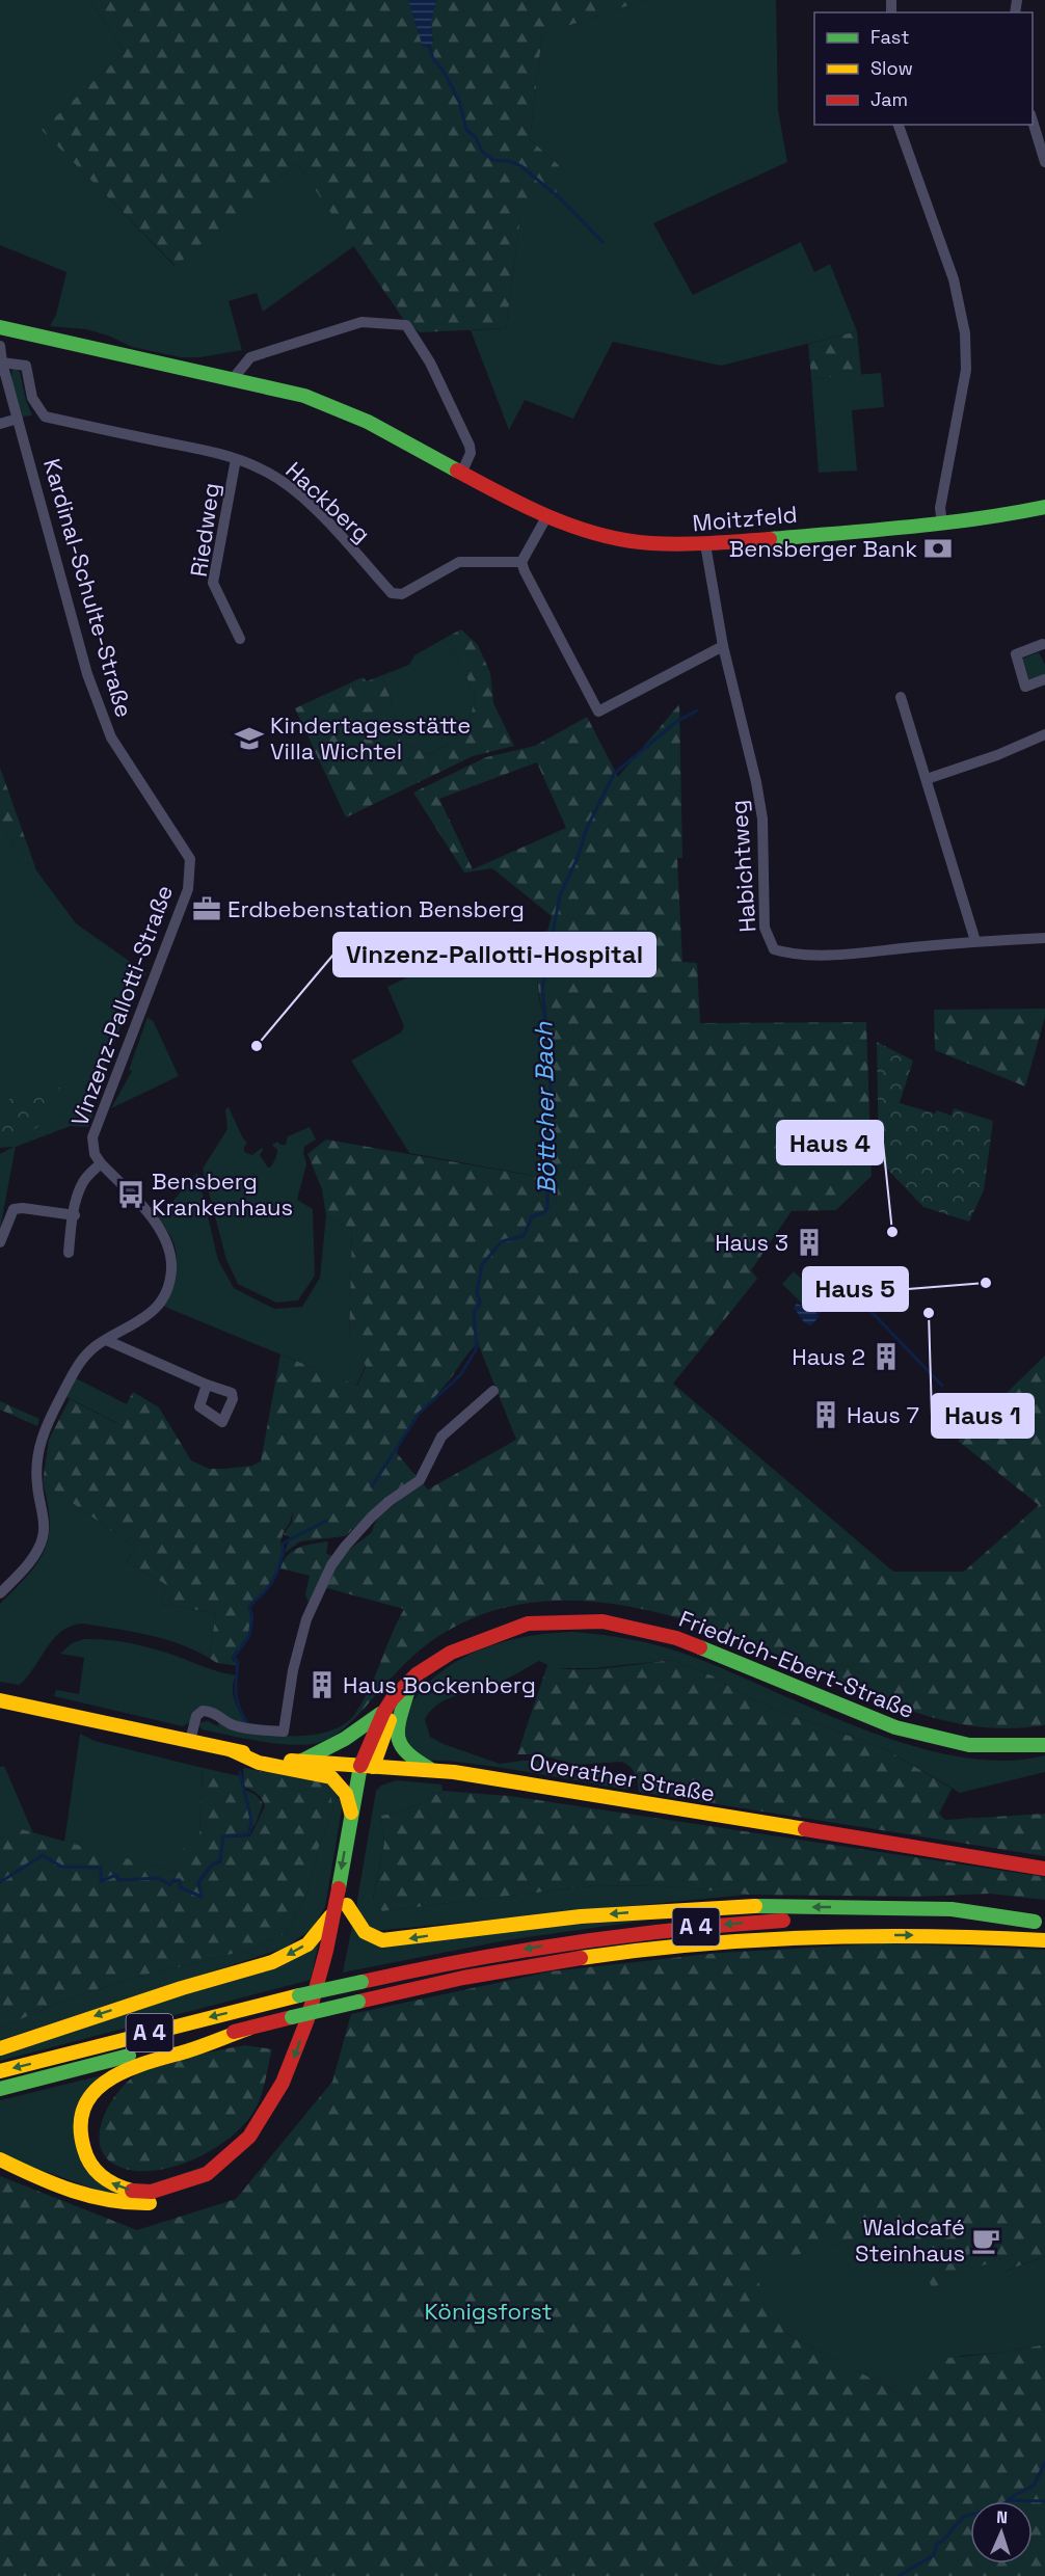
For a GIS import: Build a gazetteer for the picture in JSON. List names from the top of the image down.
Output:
{
  "streets": {
    "main road": [
      "Moitzfeld",
      "Friedrich-Ebert-Straße",
      "Overather Straße",
      "A 4"
    ],
    "street": [
      "Hackberg",
      "Riedweg",
      "Kardinal-Schulte-Straße",
      "Habichtweg",
      "Vinzenz-Pallotti-Straße"
    ]
  },
  "crossings": [
    ["Hackberg", "Riedweg"],
    ["Hackberg", "Kardinal-Schulte-Straße"],
    ["Moitzfeld", "Habichtweg"],
    ["Kardinal-Schulte-Straße", "Vinzenz-Pallotti-Straße"]
  ],
  "water": ["Böttcher Bach"],
  "parks": ["Königsforst"],
  "places": {
    "bank": ["Bensberger Bank"],
    "school or university": ["Kindertagesstätte Villa Wichtel"],
    "office": ["Erdbebenstation Bensberg"],
    "other": [
      "Vinzenz-Pallotti-Hospital",
      "Haus 4",
      "Haus 5",
      "Haus 1"
    ],
    "bus stop": ["Bensberg Krankenhaus"],
    "building": [
      "Haus 3",
      "Haus 2",
      "Haus 7",
      "Haus Bockenberg"
    ],
    "cafe": ["Waldcafé Steinhaus"]
  },
  "legend": ["Fast", "Slow", "Jam"],
  "north": "top"
}
